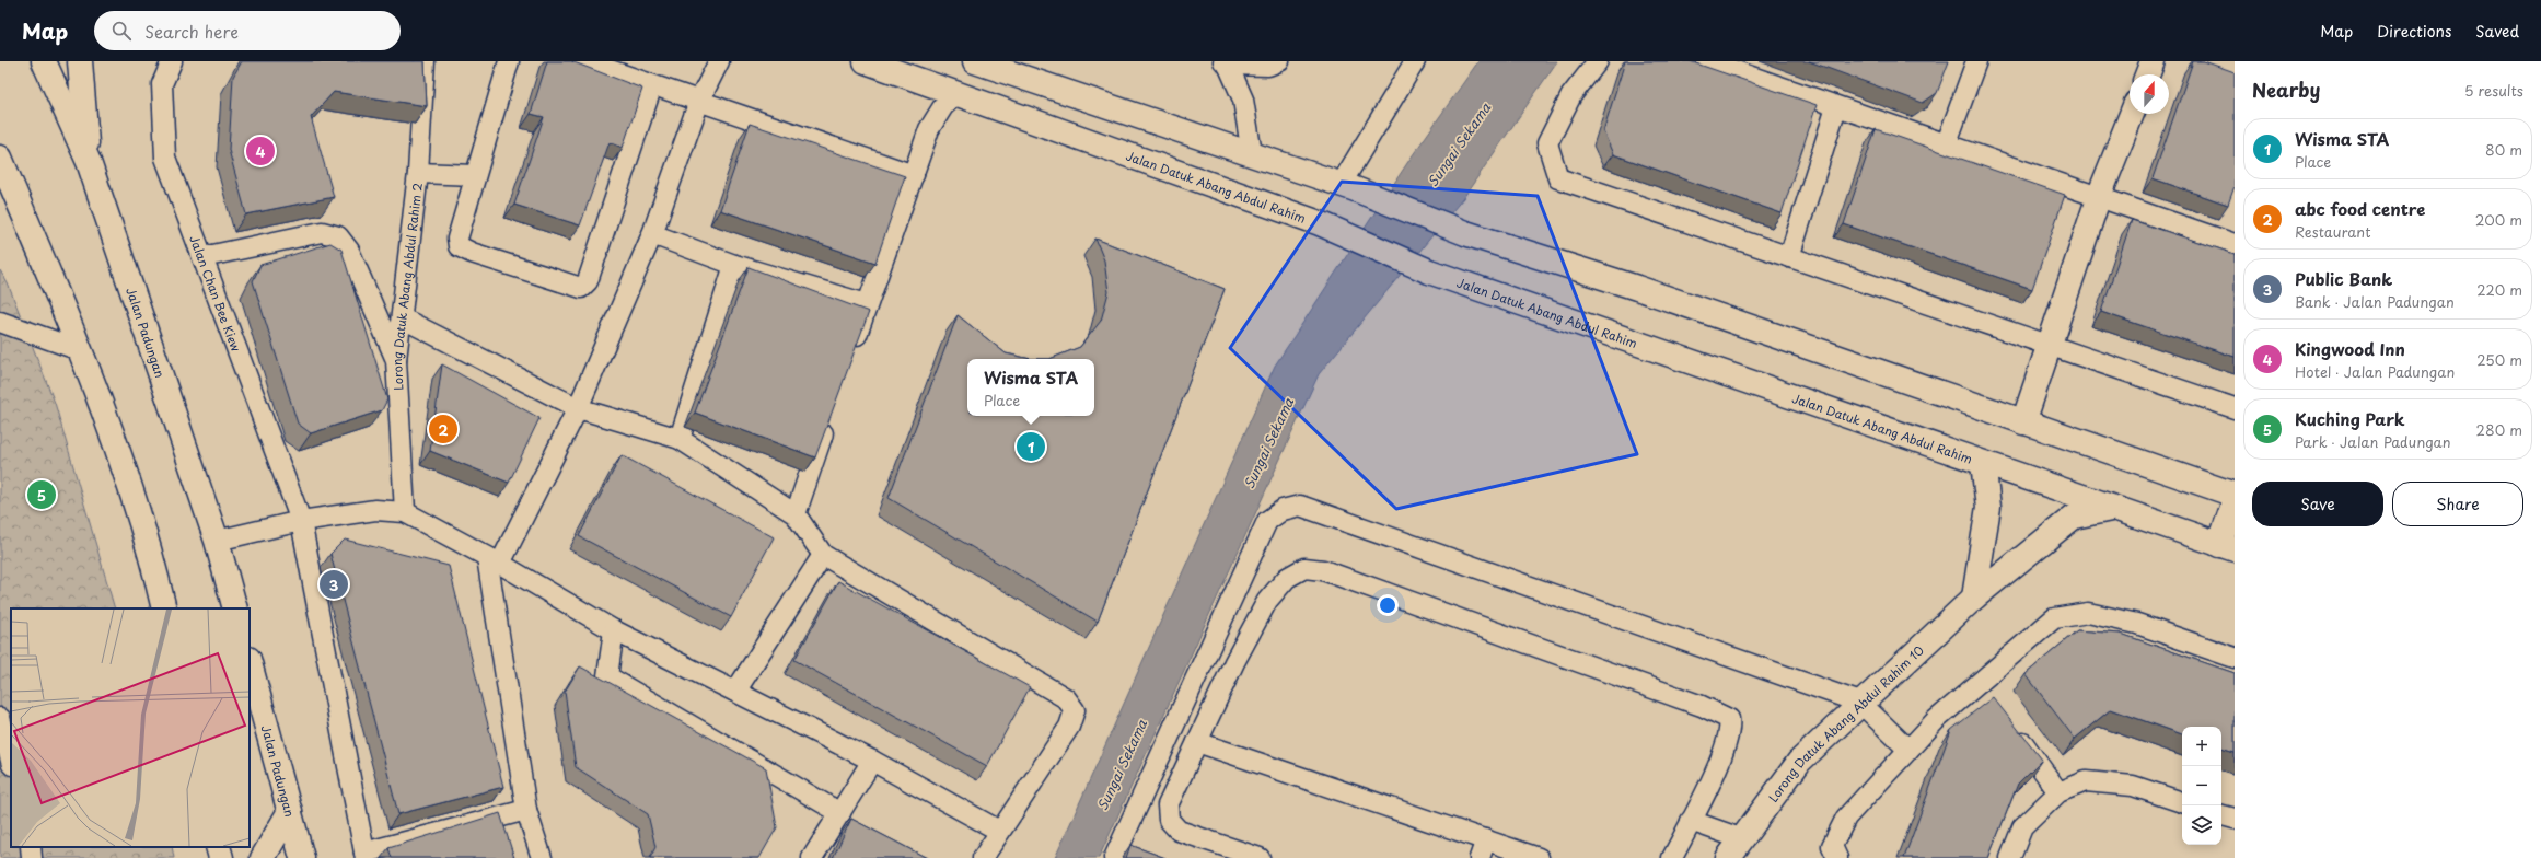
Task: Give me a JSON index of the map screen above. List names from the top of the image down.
{
  "streets": {
    "street": ["Jalan Datuk Abang Abdul Rahim", "Jalan Padungan", "Lorong Datuk Abang Abdul Rahim 10"],
    "lane": ["Lorong Datuk Abang Abdul Rahim 2", "Jalan Chan Bee Kiew"]
  },
  "crossings": [
    ["Jalan Datuk Abang Abdul Rahim", "Lorong Datuk Abang Abdul Rahim 10"]
  ],
  "water": ["Sungai Sekama"],
  "north": "top",
  "page": {
    "header": "Map",
    "search": "Search here",
    "nav": ["Map", "Directions", "Saved"],
    "heading": ["Nearby", "5 results"],
    "list": [
      {
        "mark": "1",
        "name": "Wisma STA",
        "note": "Place",
        "value": "80 m"
      },
      {
        "mark": "2",
        "name": "abc food centre",
        "note": "Restaurant",
        "value": "200 m"
      },
      {
        "mark": "3",
        "name": "Public Bank",
        "note": "Bank · Jalan Padungan",
        "value": "220 m"
      },
      {
        "mark": "4",
        "name": "Kingwood Inn",
        "note": "Hotel · Jalan Padungan",
        "value": "250 m"
      },
      {
        "mark": "5",
        "name": "Kuching Park",
        "note": "Park · Jalan Padungan",
        "value": "280 m"
      }
    ],
    "pins": [
      "4",
      "2",
      "1",
      "5",
      "3"
    ],
    "popup": ["Wisma STA", "Place"],
    "buttons": ["Save", "Share"],
    "map_buttons": ["+", "−"]
  }
}
